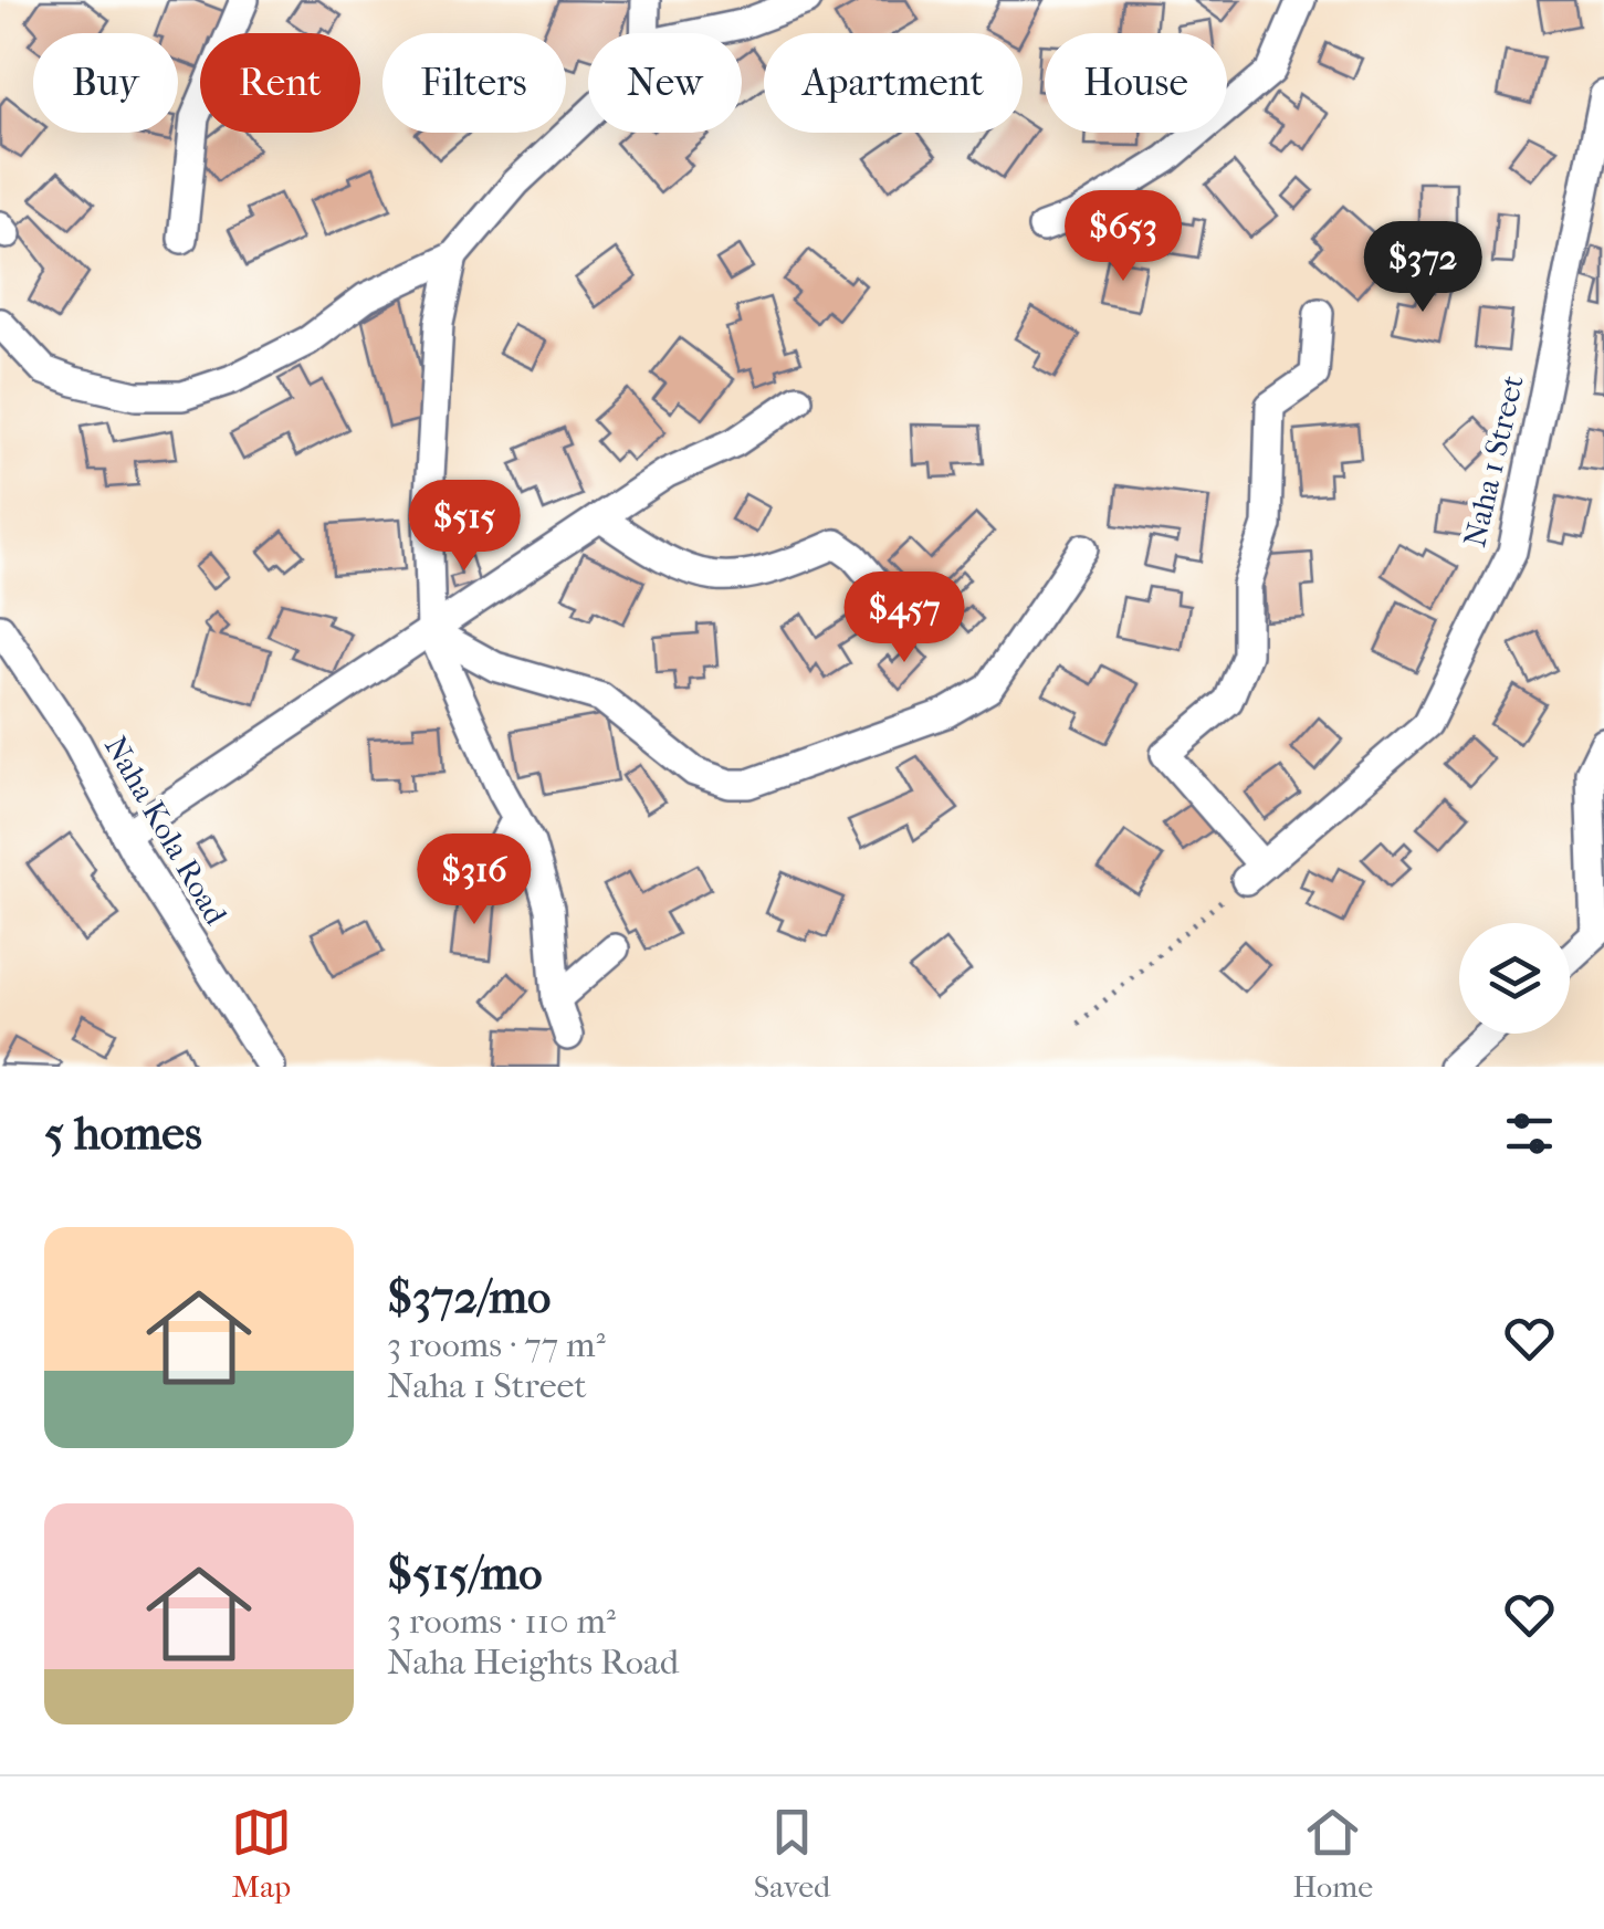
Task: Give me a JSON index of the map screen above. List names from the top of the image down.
{
  "streets": {
    "street": ["Naha 1 Street", "Naha Kola Road"]
  },
  "page": {
    "chip": [
      "Buy",
      "Rent",
      "Filters",
      "New",
      "Apartment",
      "House"
    ],
    "price": [
      "$653",
      "$372",
      "$515",
      "$457",
      "$316"
    ],
    "heading": "5 homes",
    "list": [
      {
        "name": "$372/mo",
        "note": "3 rooms · 77 m² · Naha 1 Street"
      },
      {
        "name": "$515/mo",
        "note": "3 rooms · 110 m² · Naha Heights Road"
      }
    ],
    "tabs": ["Map", "Saved", "Home"]
  }
}
